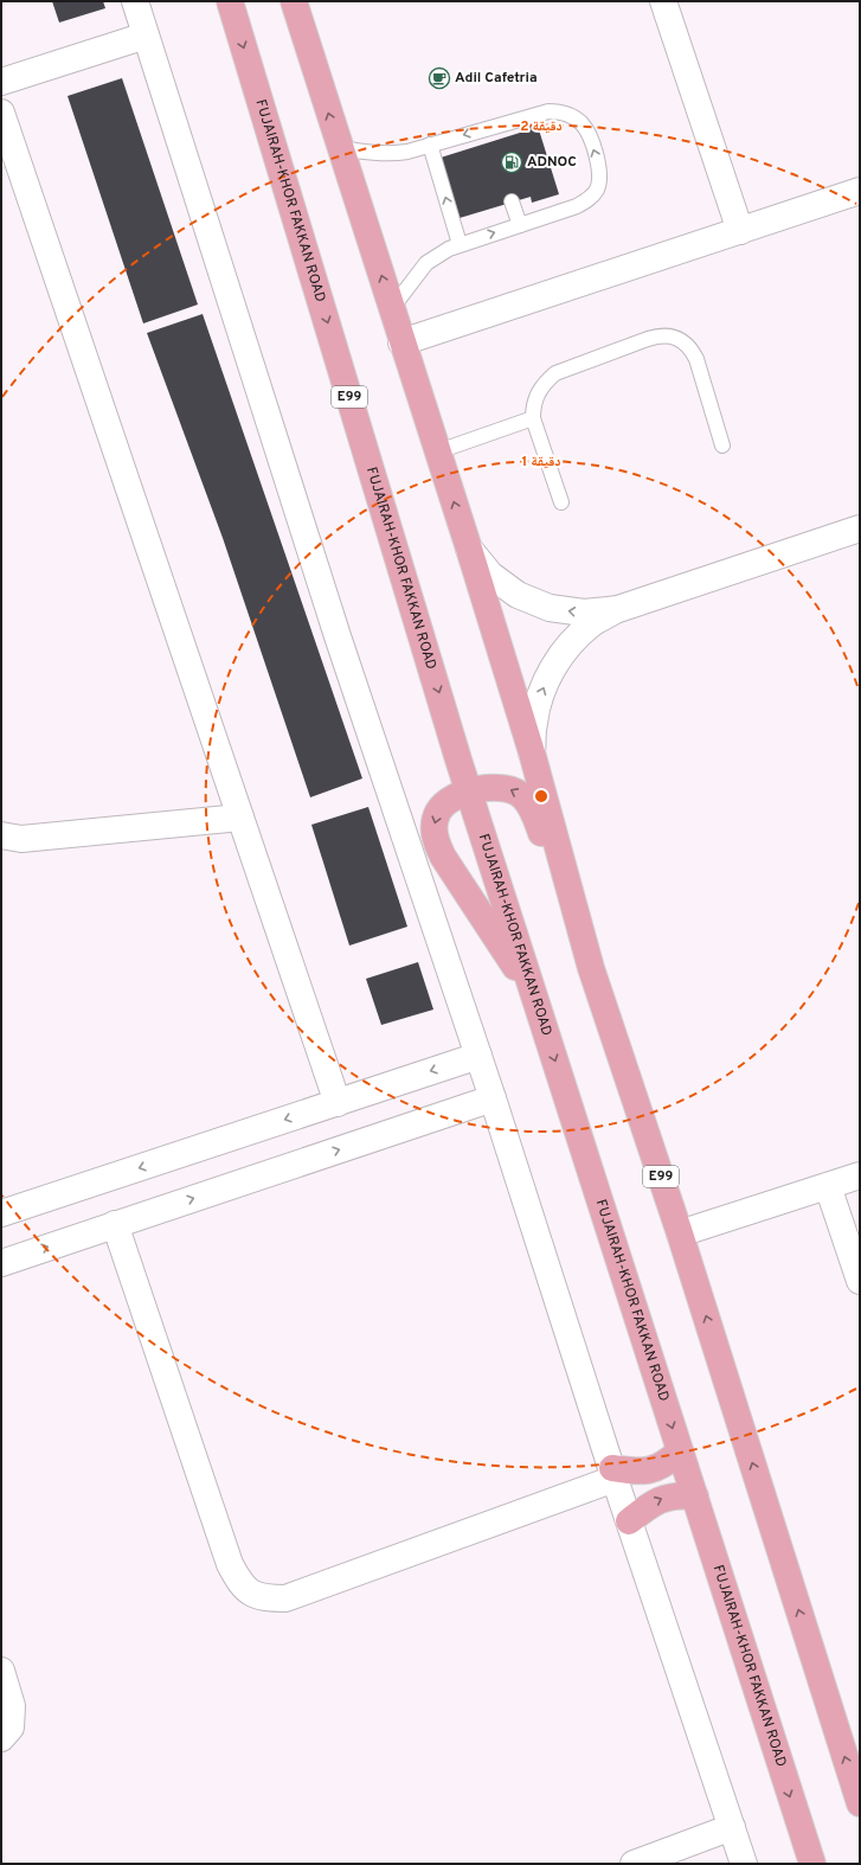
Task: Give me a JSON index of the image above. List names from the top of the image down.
{
  "streets": {
    "highway": ["FUJAIRAH-KHOR FAKKAN ROAD", "E99"]
  },
  "places": {
    "cafe": ["Adil Cafetria"],
    "fuel station": ["ADNOC"]
  },
  "rings": ["2 دقيقة", "1 دقيقة"]
}
